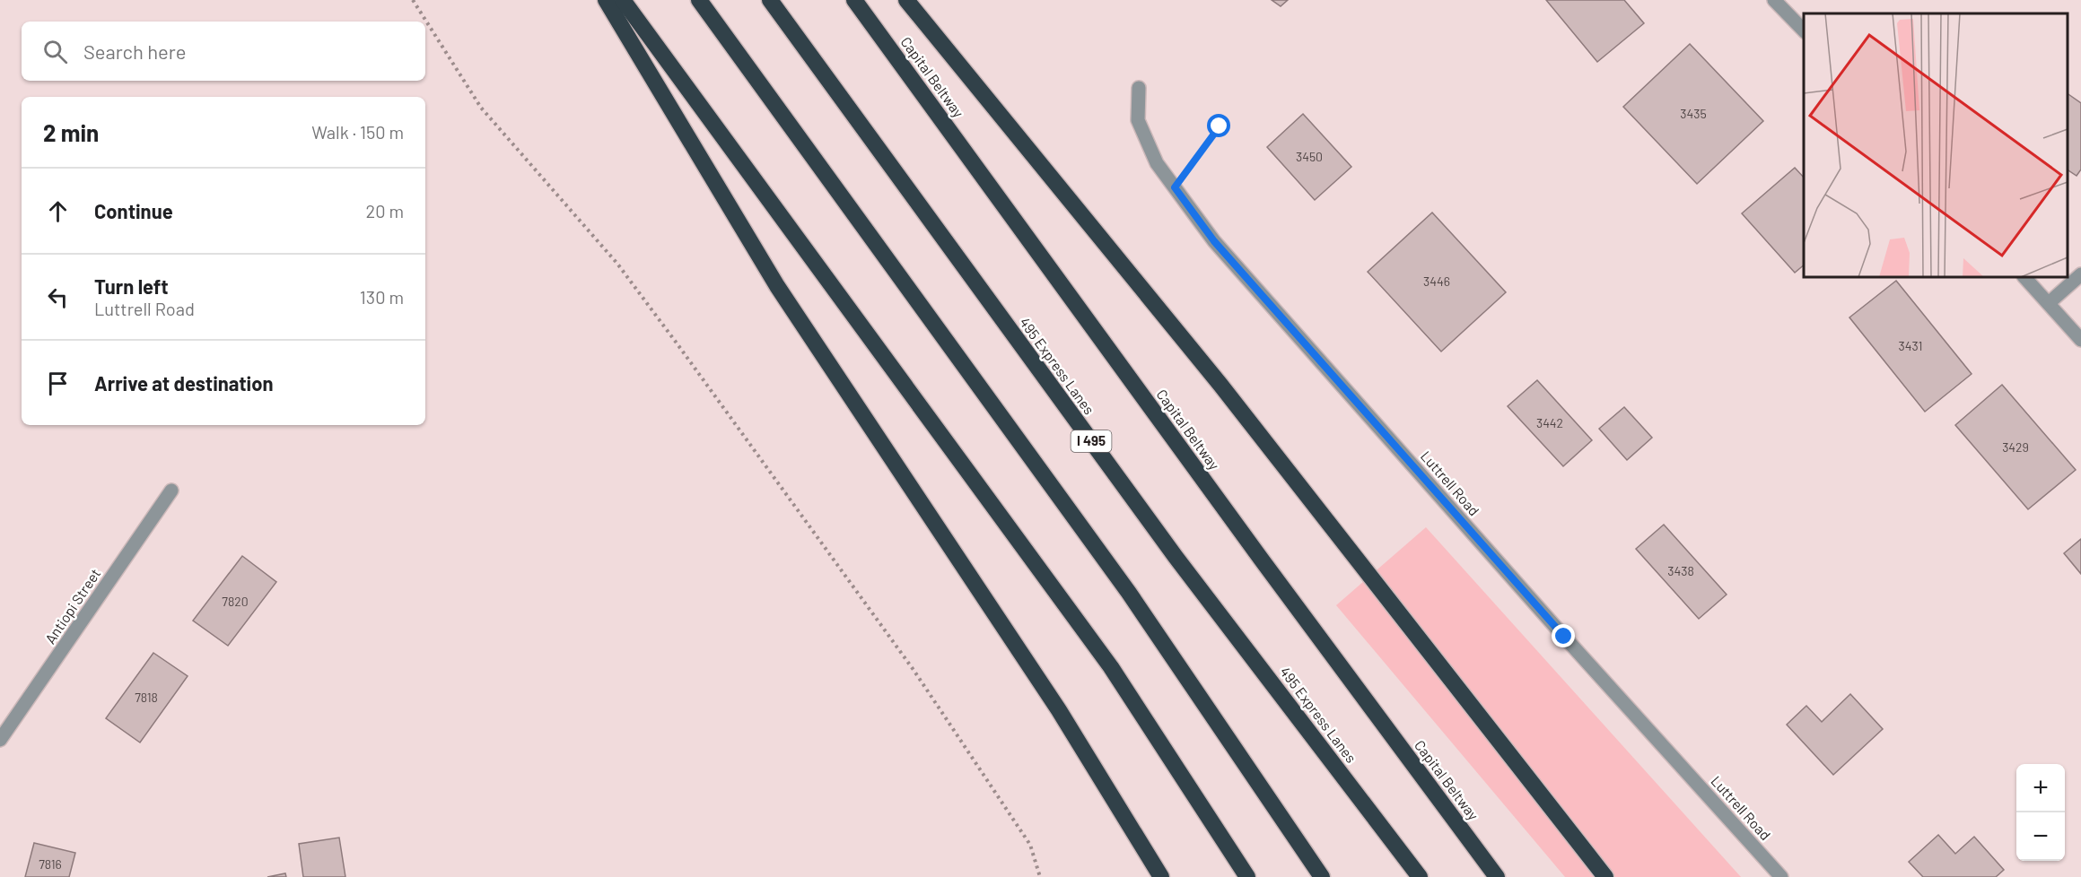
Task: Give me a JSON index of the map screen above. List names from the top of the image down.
{
  "streets": {
    "highway": ["Capital Beltway", "495 Express Lanes", "I 495"],
    "street": ["Luttrell Road", "Antiopi Street"]
  },
  "house_numbers": [
    "3435",
    "3450",
    "3446",
    "3431",
    "3442",
    "3429",
    "3438",
    "7820",
    "7818",
    "7816"
  ],
  "page": {
    "search": "Search here",
    "heading": ["2 min", "Walk · 150 m"],
    "list": [
      ["Continue", "20 m"],
      ["Turn left", "Luttrell Road", "130 m"],
      "Arrive at destination"
    ],
    "map_buttons": ["+", "−"]
  }
}
